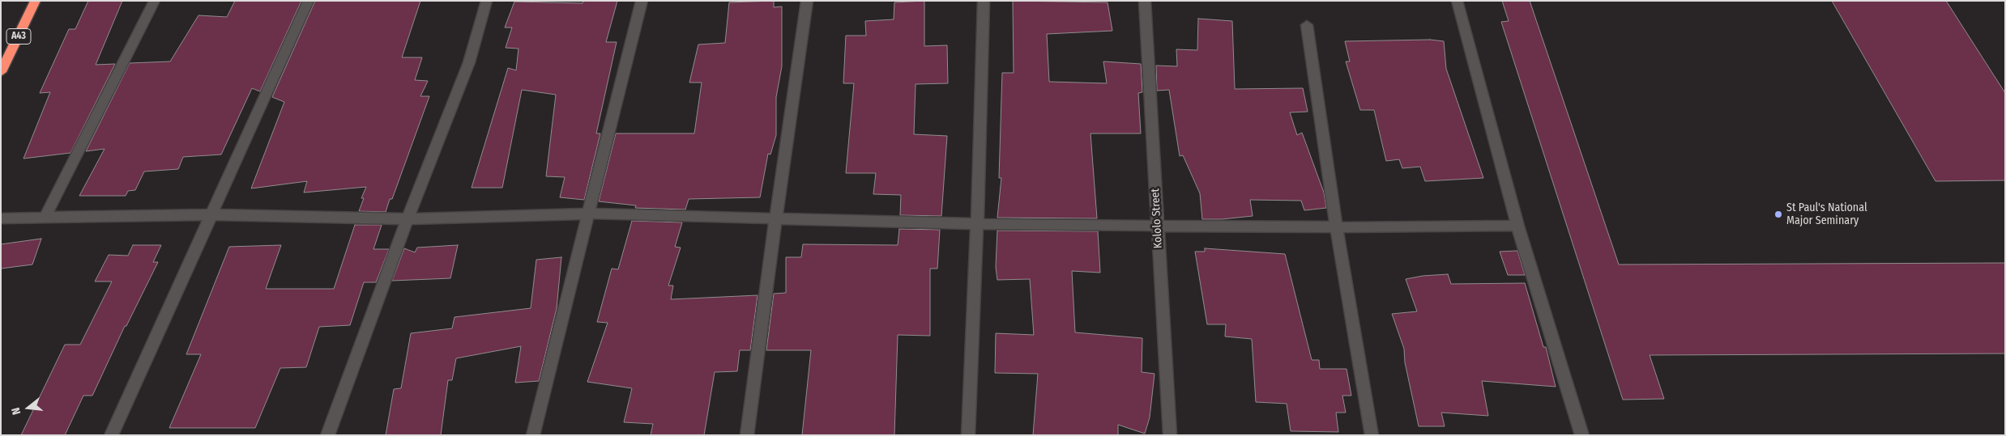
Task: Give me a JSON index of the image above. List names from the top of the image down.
{
  "streets": {
    "highway": ["A43"],
    "street": ["Kololo Street"]
  },
  "places": ["St Paul's National Major Seminary"],
  "north": "left"
}
